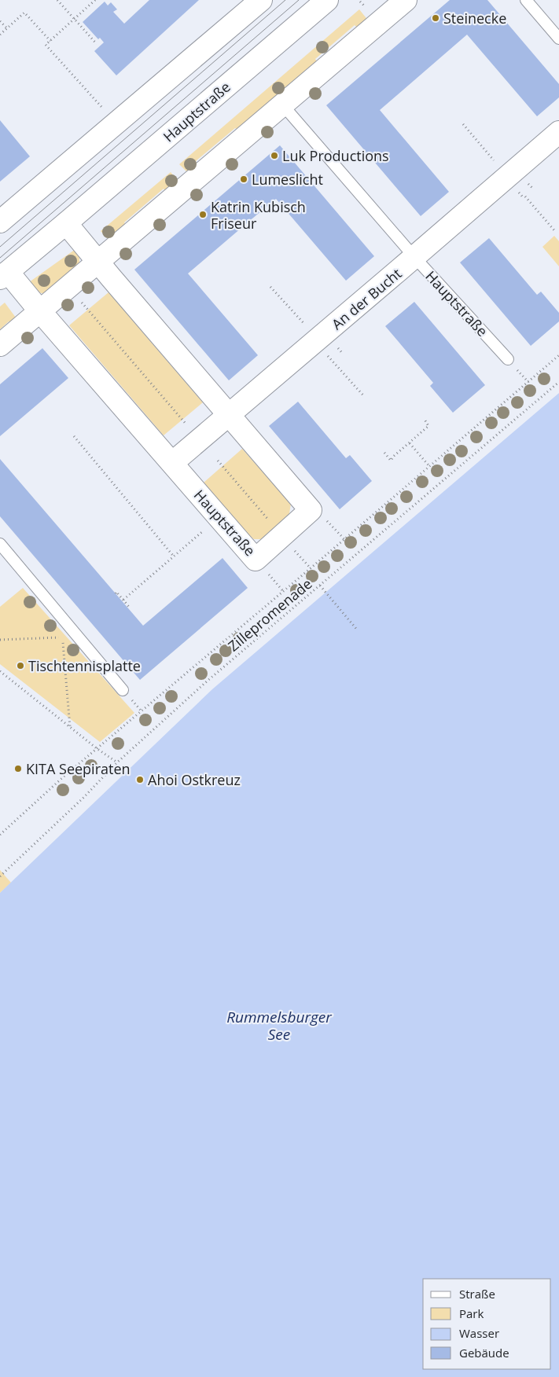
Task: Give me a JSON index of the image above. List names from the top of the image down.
{
  "streets": {
    "street": ["Hauptstraße", "An der Bucht"],
    "path": ["Zillepromenade"]
  },
  "crossings": [
    ["Hauptstraße", "An der Bucht"]
  ],
  "water": ["Rummelsburger See"],
  "places": [
    "Steinecke",
    "Luk Productions",
    "Lumeslicht",
    "Katrin Kubisch Friseur",
    "Tischtennisplatte",
    "KITA Seepiraten",
    "Ahoi Ostkreuz"
  ],
  "legend": [
    "Straße",
    "Park",
    "Wasser",
    "Gebäude"
  ]
}
